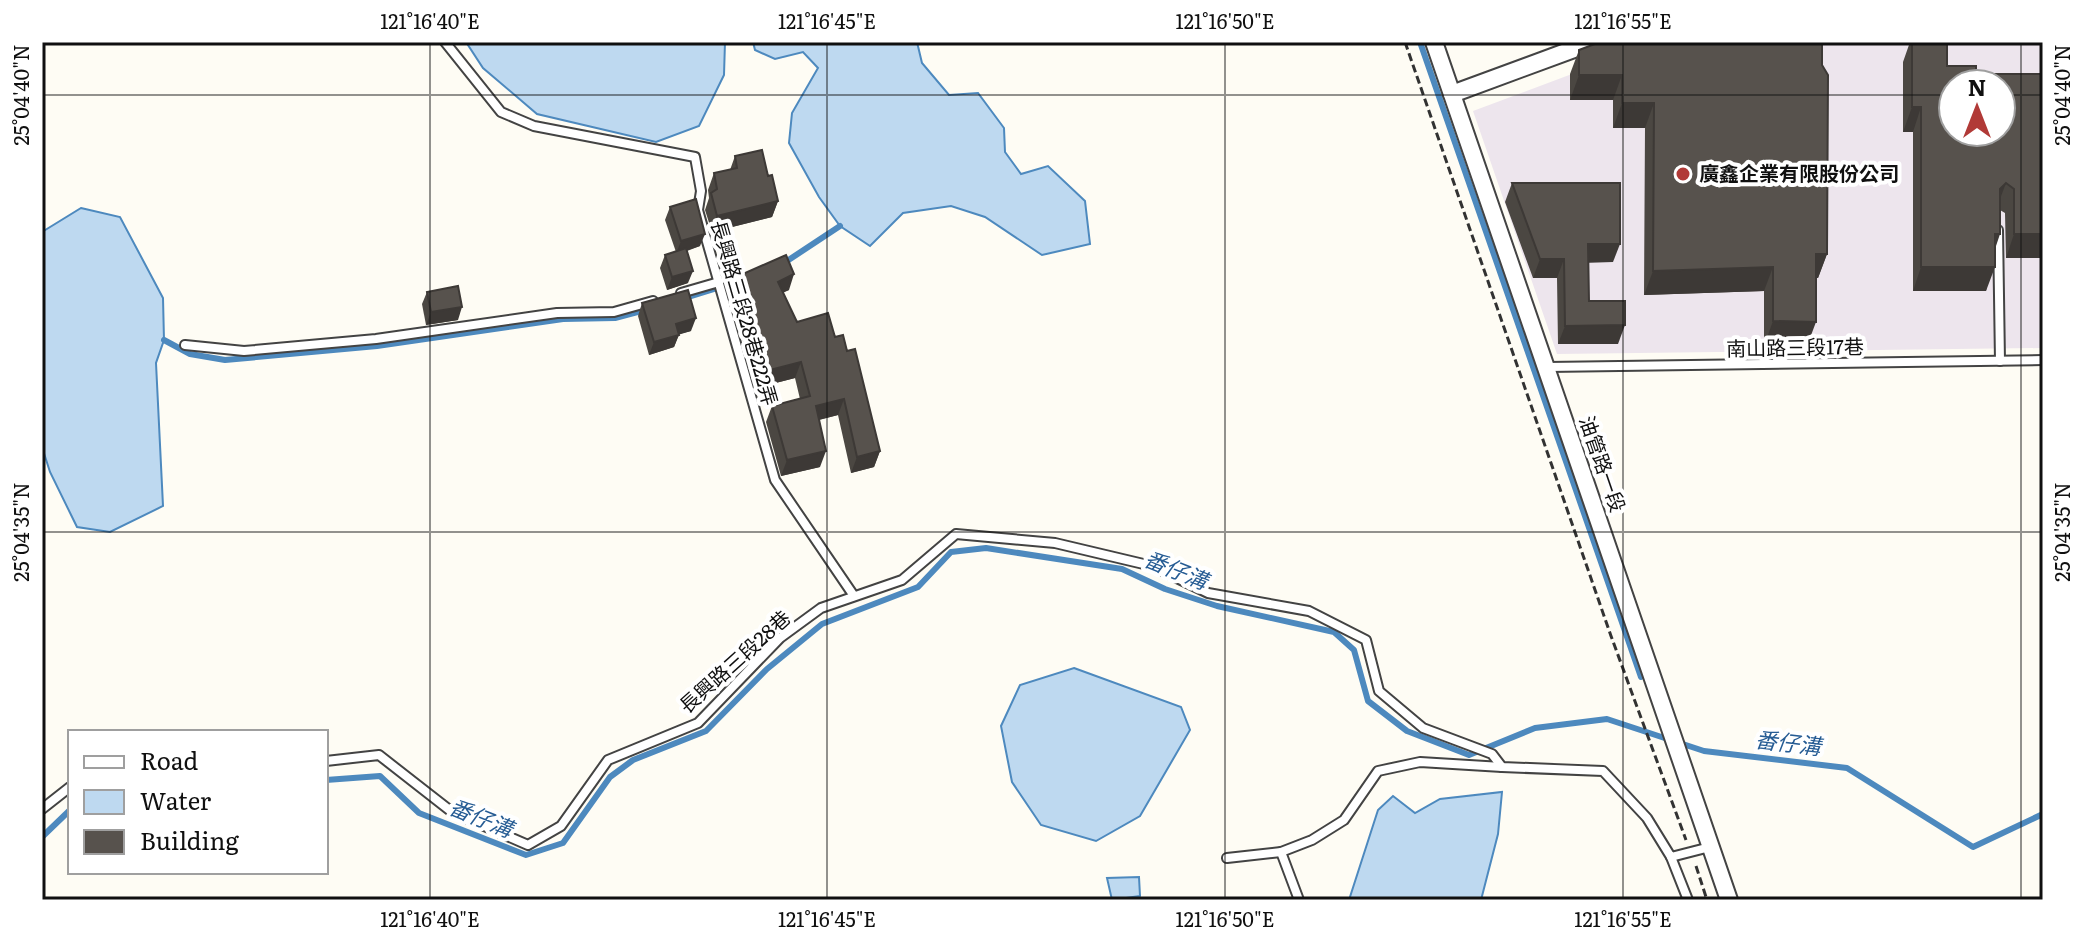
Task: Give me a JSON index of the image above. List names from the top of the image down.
{
  "streets": {
    "street": ["油管路一段"],
    "lane": ["長興路三段28巷222弄", "南山路三段17巷", "長興路三段28巷"]
  },
  "crossings": [
    ["長興路三段28巷222弄", "長興路三段28巷"],
    ["南山路三段17巷", "油管路一段"]
  ],
  "water": ["番仔溝"],
  "places": ["廣鑫企業有限股份公司"],
  "legend": ["Road", "Water", "Building"],
  "north": "top",
  "coordinates": [
    "121°16'40\"E",
    "121°16'45\"E",
    "121°16'50\"E",
    "121°16'55\"E",
    "25°04'40\"N",
    "25°04'35\"N"
  ]
}
